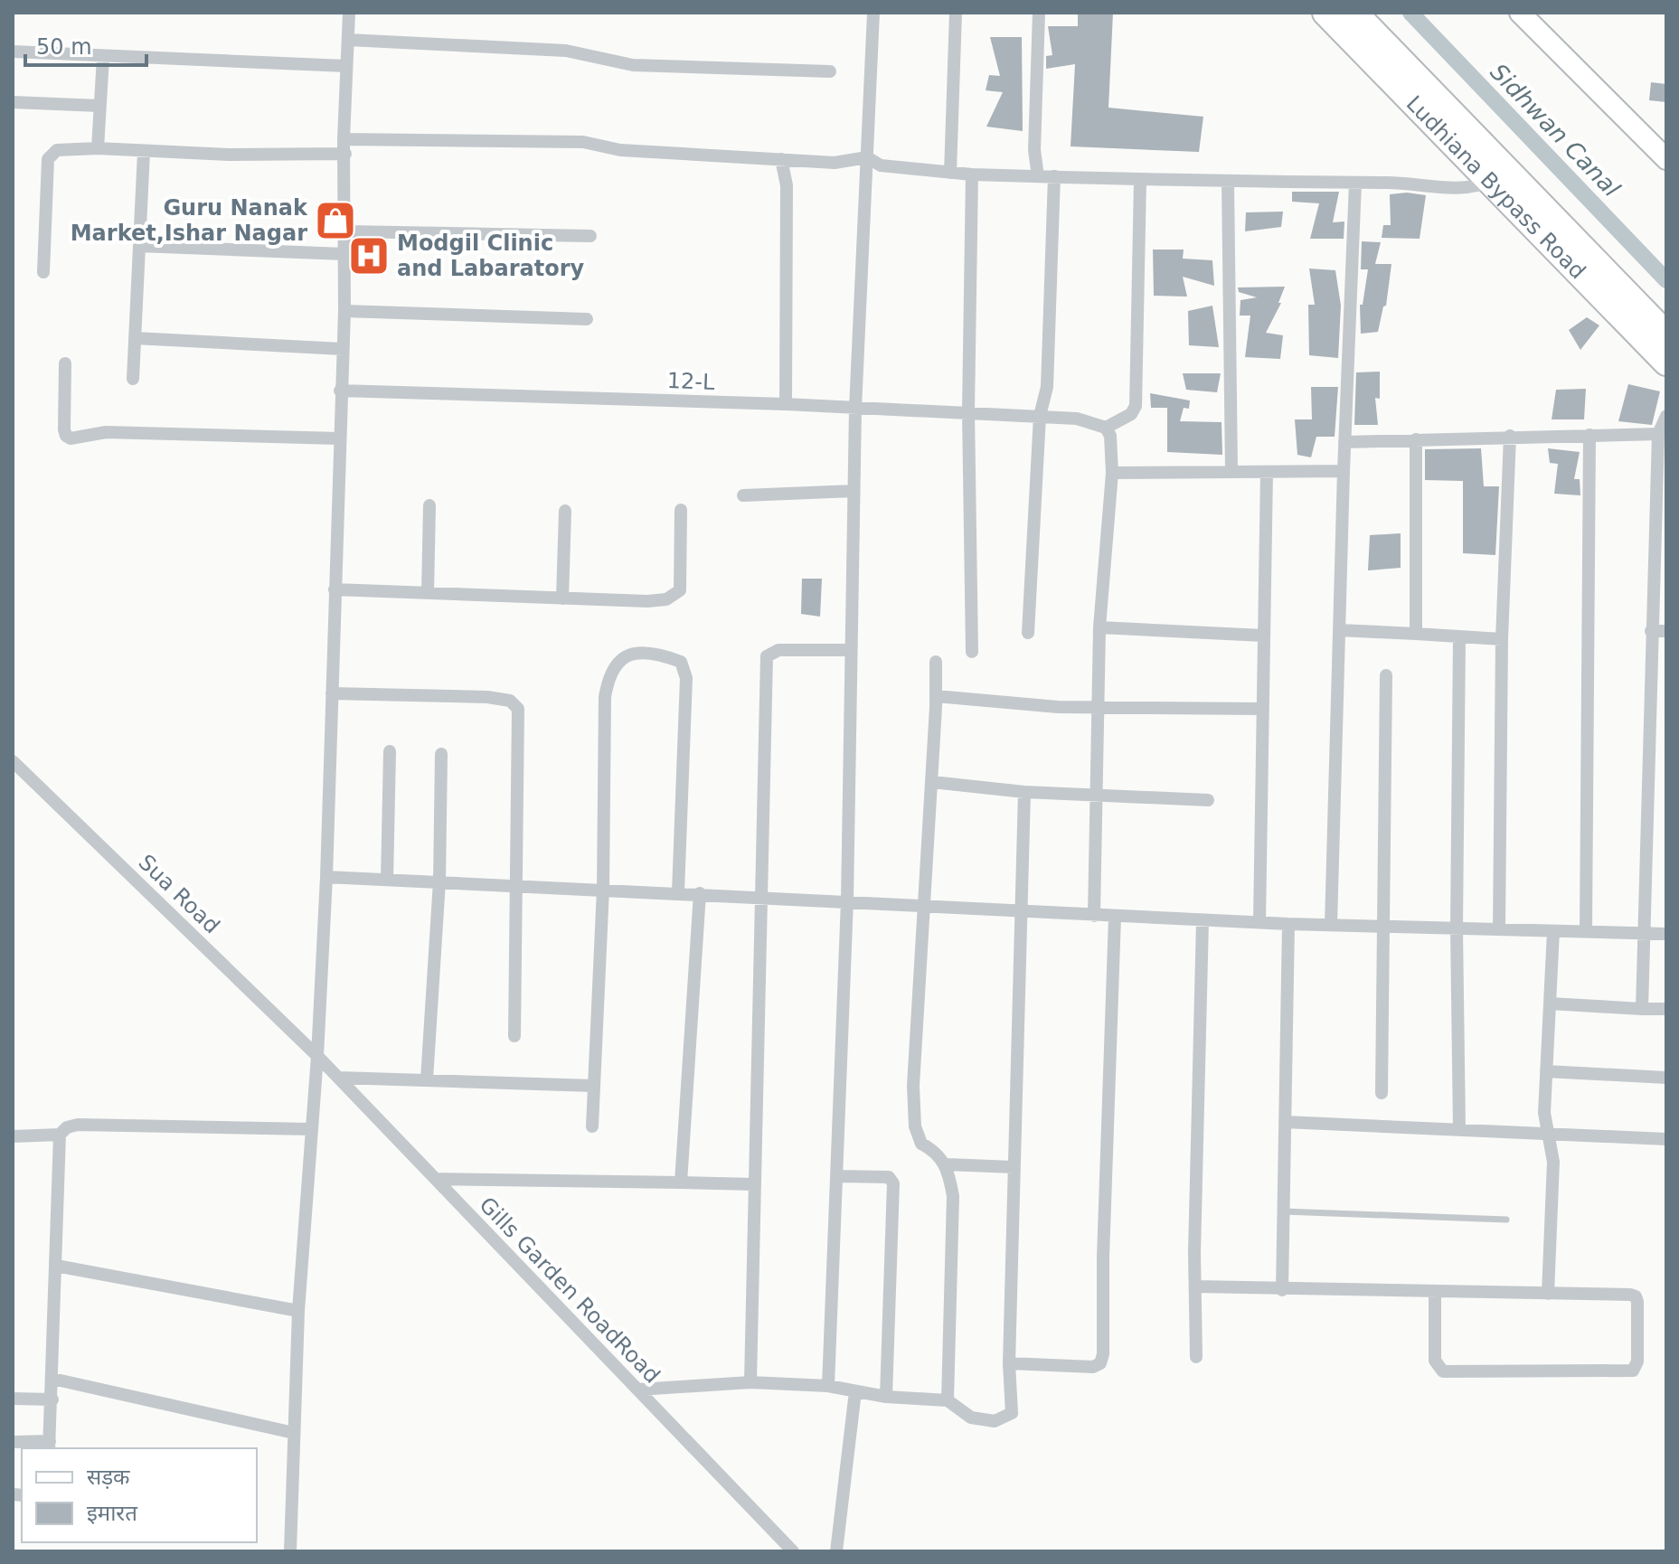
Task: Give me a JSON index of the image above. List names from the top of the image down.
{
  "streets": {
    "highway": ["Ludhiana Bypass Road"],
    "street": ["12-L", "Sua Road", "Gills Garden RoadRoad"]
  },
  "crossings": [
    ["Sua Road", "Gills Garden RoadRoad"]
  ],
  "water": ["Sidhwan Canal"],
  "places": {
    "shop": ["Guru Nanak Market,Ishar Nagar"],
    "hospital": ["Modgil Clinic and Labaratory"]
  },
  "legend": ["सड़क", "इमारत"],
  "scale_bar": "50 m"
}
